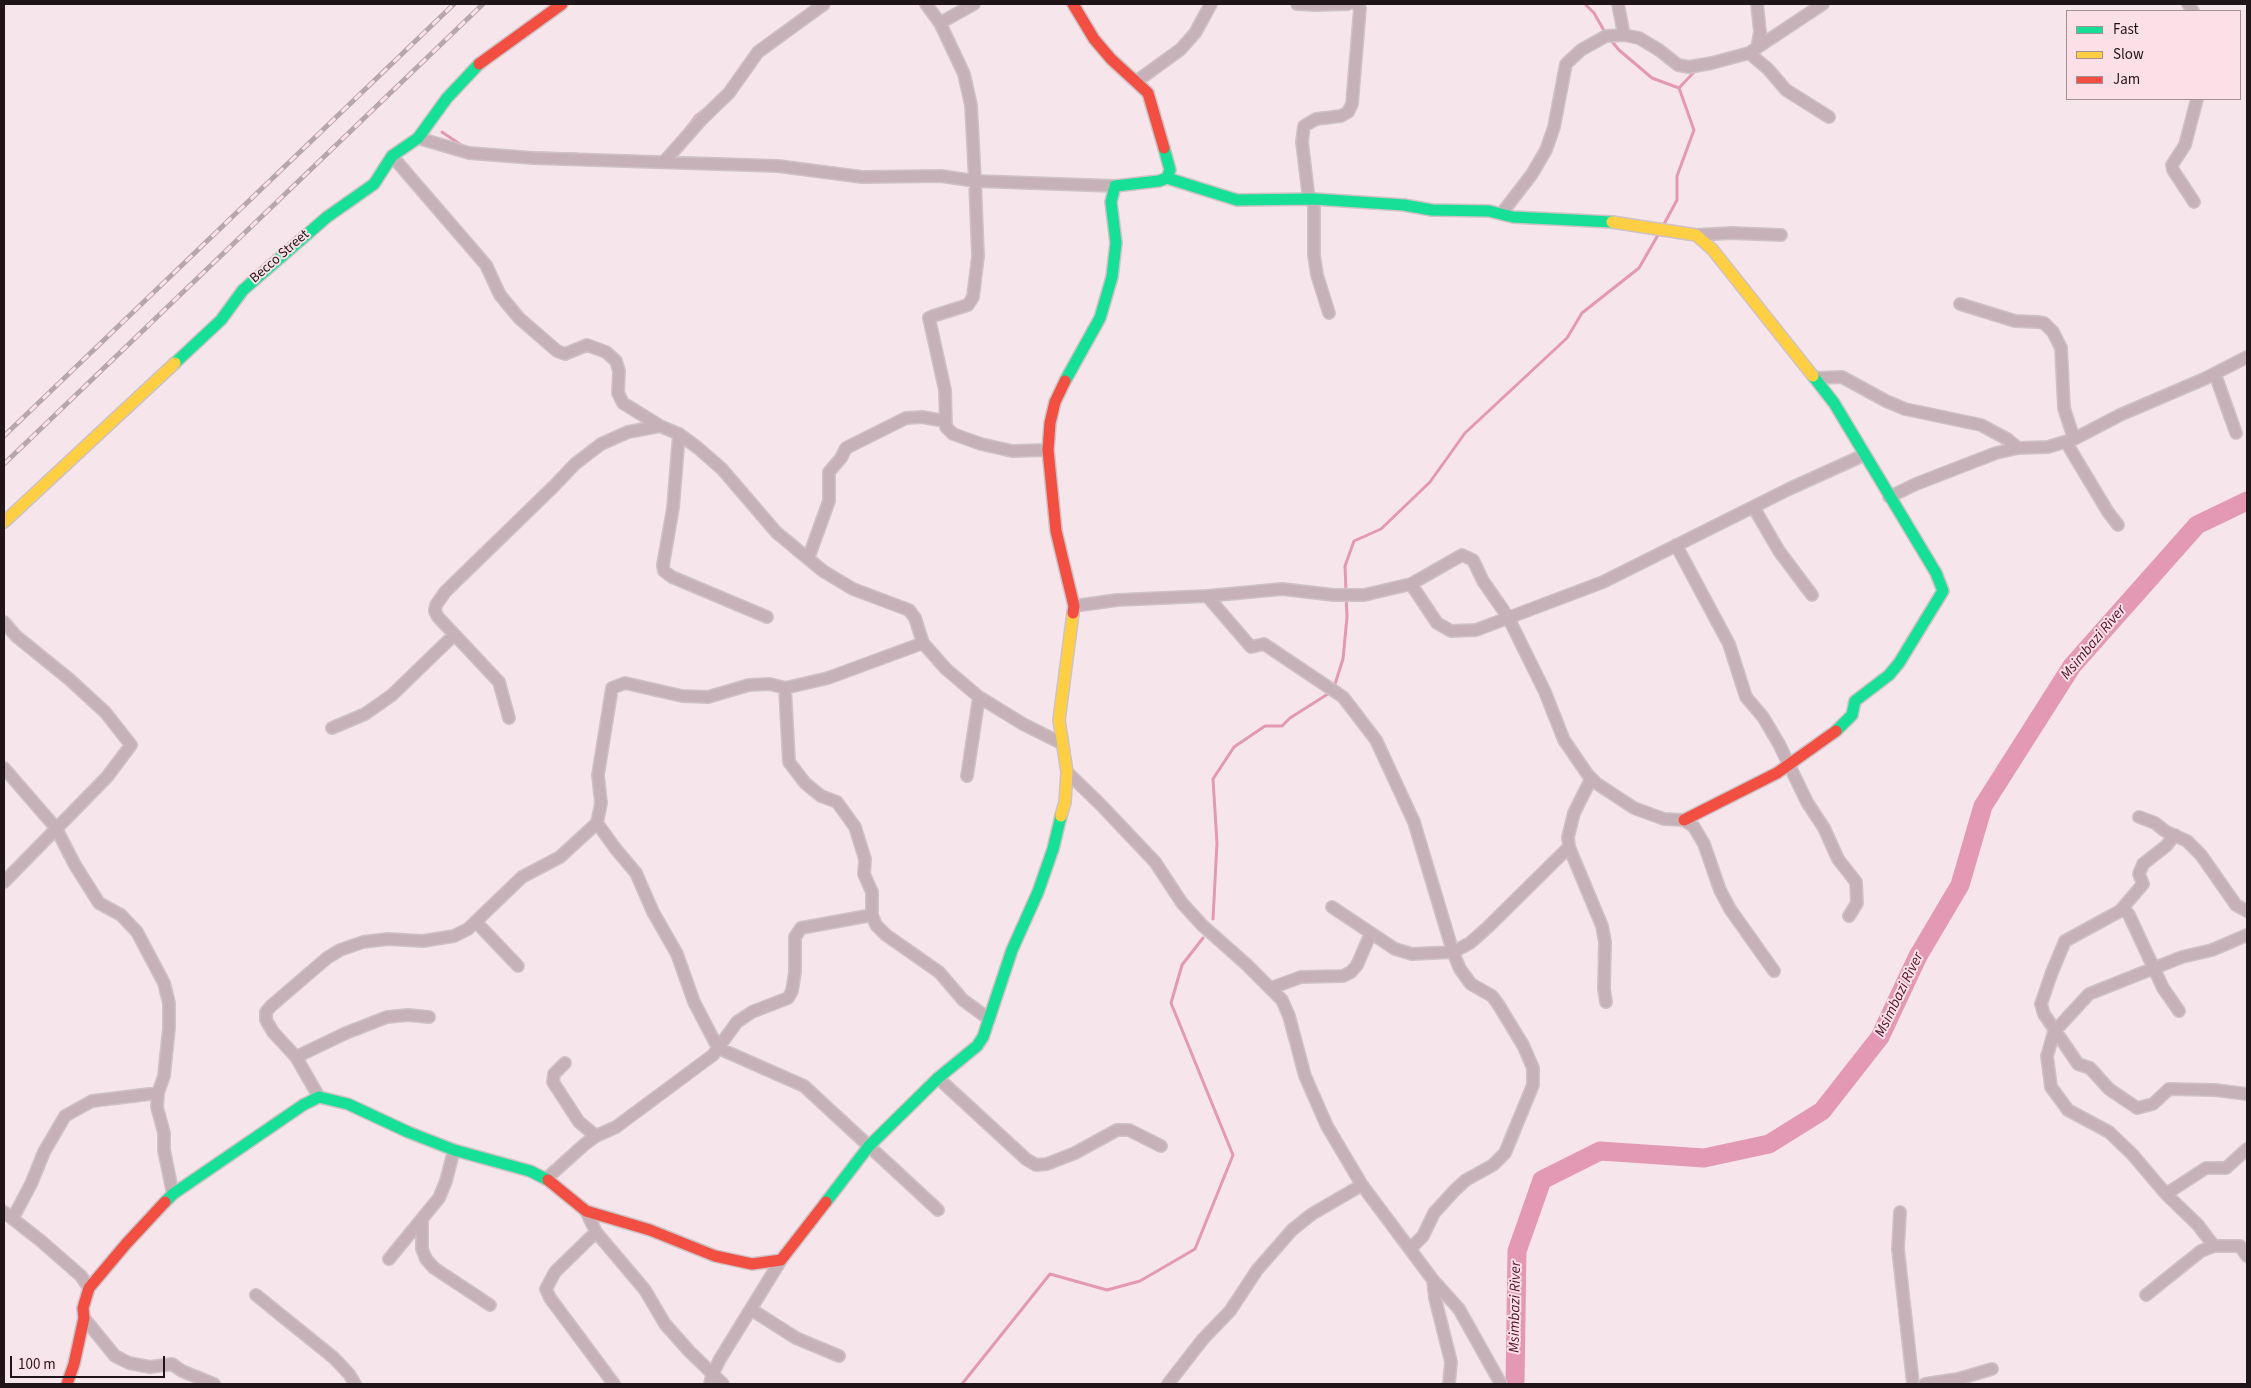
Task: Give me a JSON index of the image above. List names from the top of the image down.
{
  "streets": {
    "street": ["Becco Street"]
  },
  "water": ["Msimbazi River"],
  "legend": ["Fast", "Slow", "Jam"],
  "scale_bar": "100 m"
}
